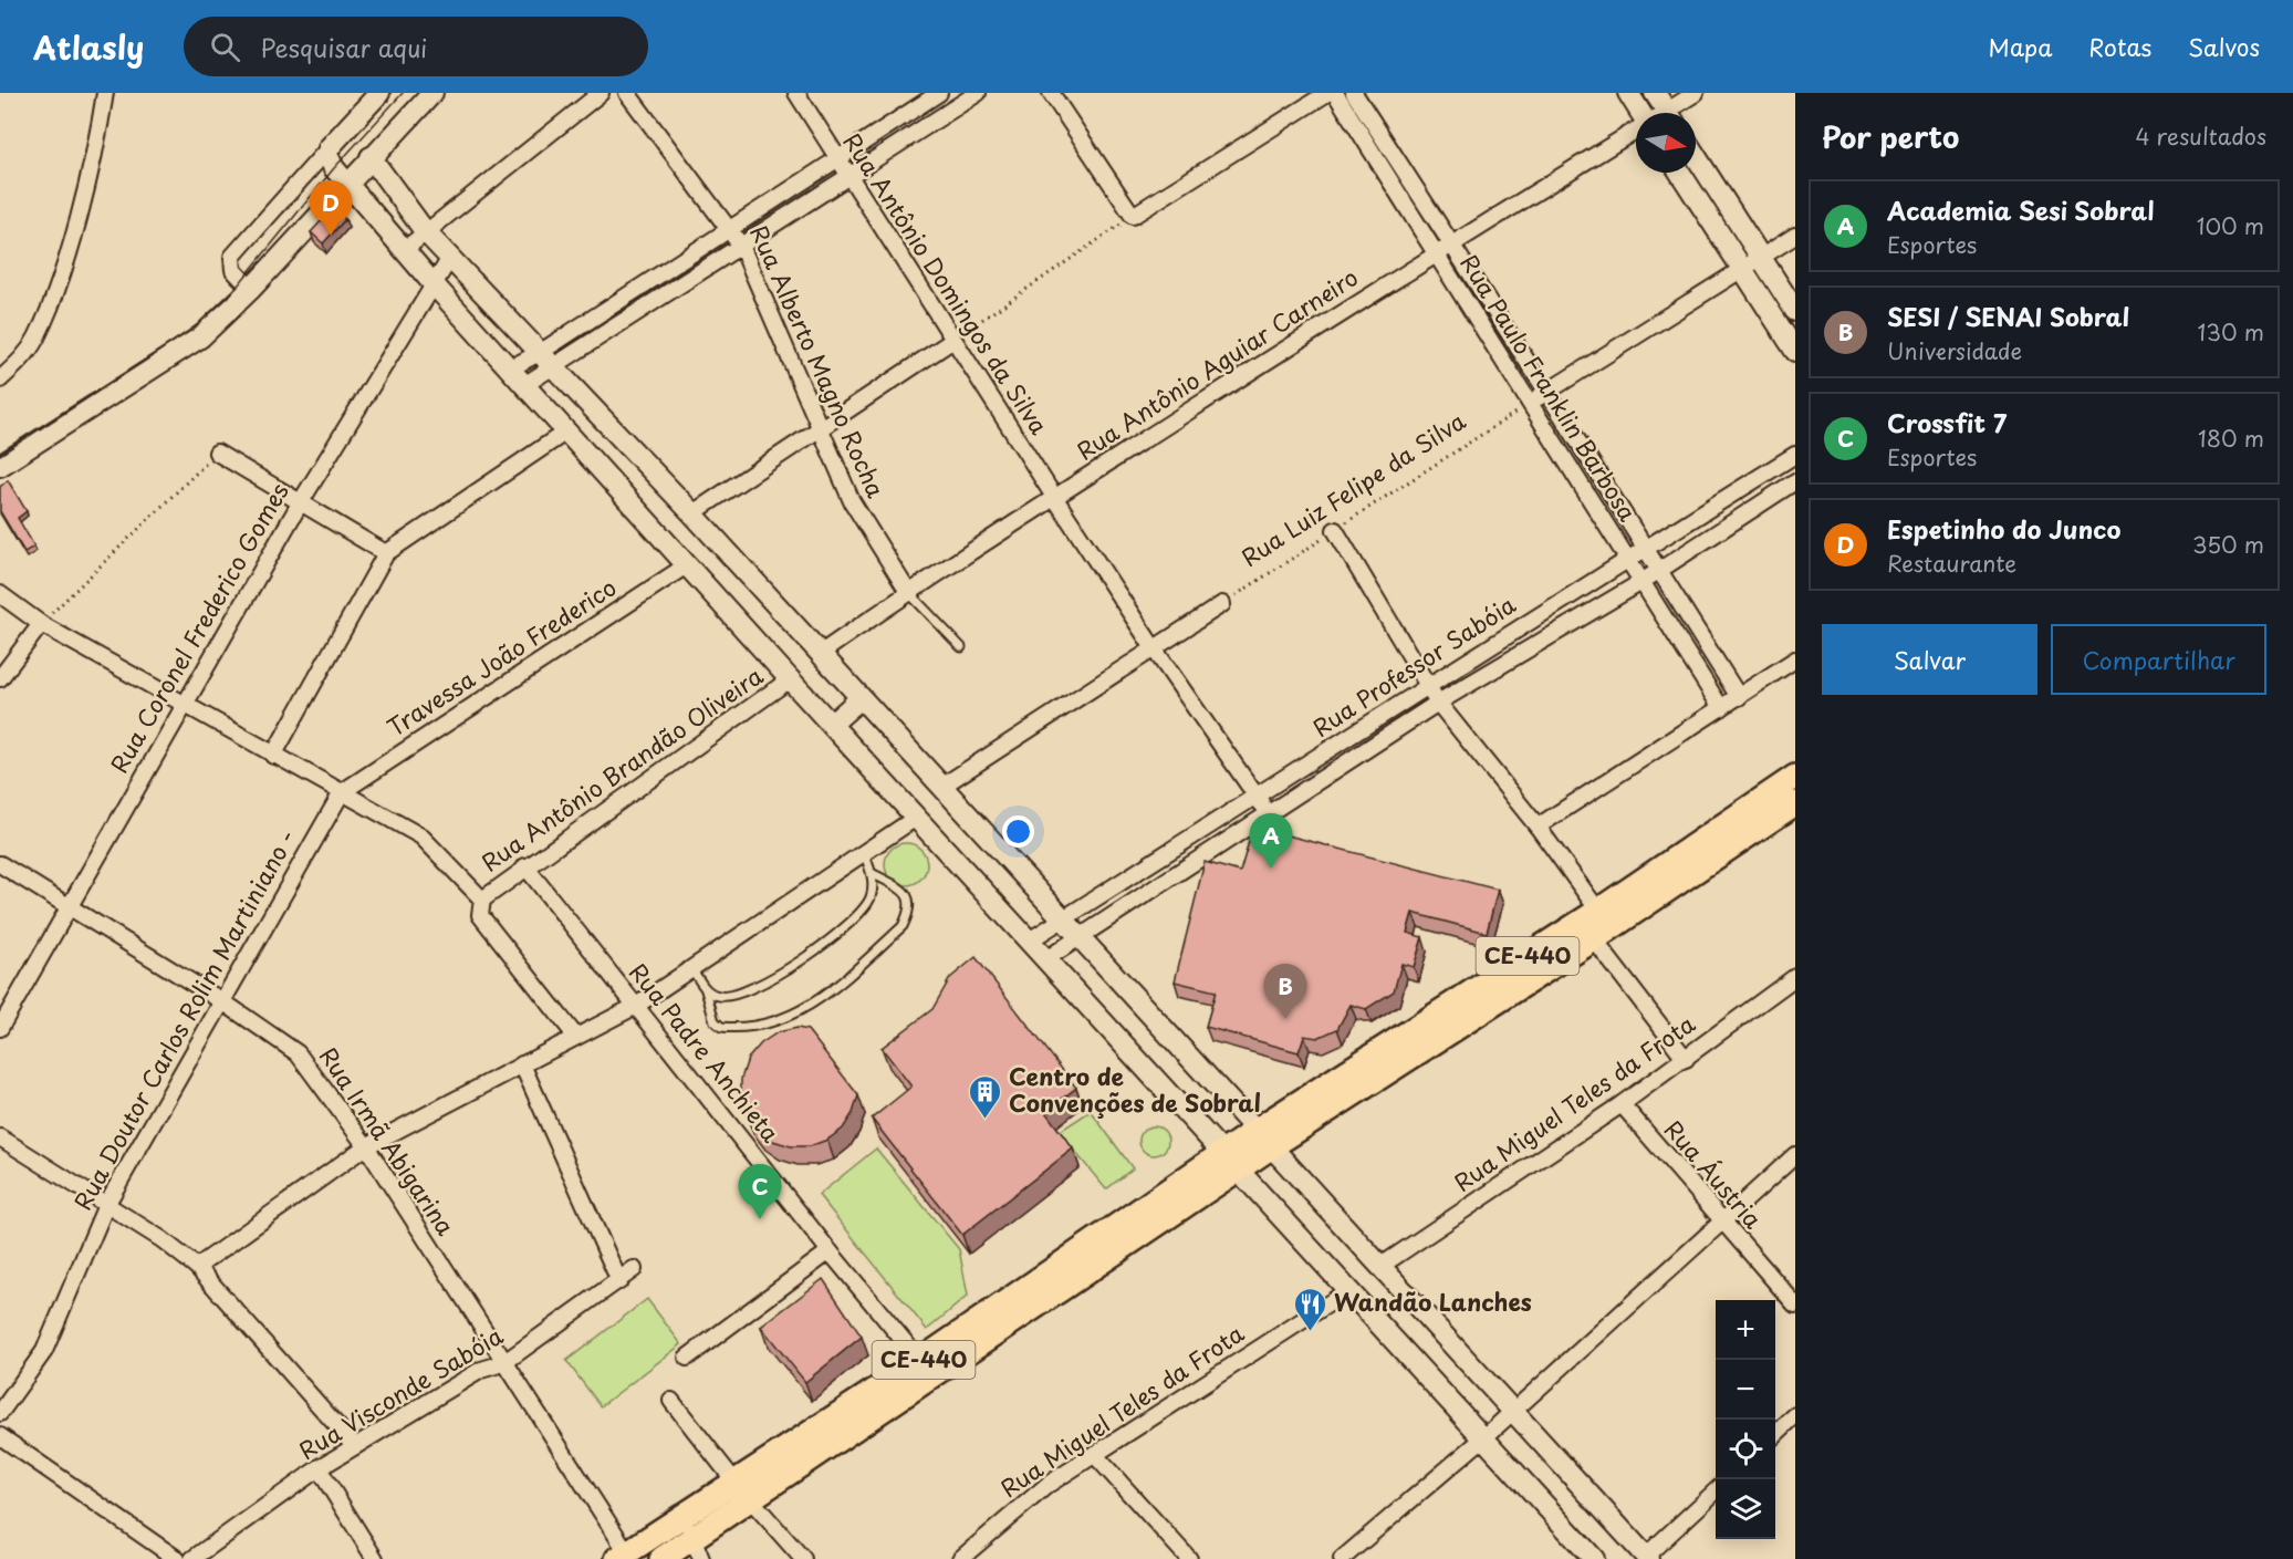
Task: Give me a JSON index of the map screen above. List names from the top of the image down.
{
  "streets": {
    "main road": ["CE-440"],
    "street": [
      "Rua Antônio Domingos da Silva",
      "Rua Alberto Magno Rocha",
      "Rua Antônio Aguiar Carneiro",
      "Rua Paulo Franklin Barbosa",
      "Rua Coronel Frederico Gomes",
      "Travessa João Frederico",
      "Rua Professor Sabóia",
      "Rua Antônio Brandão Oliveira",
      "Rua Doutor Carlos Rolim Martiniano -",
      "Rua Padre Anchieta",
      "Rua Miguel Teles da Frota",
      "Rua Irmã Abigarina",
      "Rua Áustria",
      "Rua Visconde Sabóia"
    ],
    "path": ["Rua Luiz Felipe da Silva"]
  },
  "crossings": [
    ["Rua Antônio Domingos da Silva", "Rua Antônio Aguiar Carneiro"],
    ["Rua Antônio Domingos da Silva", "Rua Professor Sabóia"],
    ["Rua Alberto Magno Rocha", "Rua Antônio Aguiar Carneiro"],
    ["Rua Antônio Aguiar Carneiro", "Rua Paulo Franklin Barbosa"],
    ["Rua Paulo Franklin Barbosa", "Rua Luiz Felipe da Silva"],
    ["Rua Paulo Franklin Barbosa", "Rua Professor Sabóia"],
    ["Rua Coronel Frederico Gomes", "Rua Irmã Abigarina"],
    ["Travessa João Frederico", "Rua Doutor Carlos Rolim Martiniano -"],
    ["Rua Antônio Brandão Oliveira", "Rua Padre Anchieta"],
    ["CE-440", "Rua Padre Anchieta"],
    ["CE-440", "Rua Irmã Abigarina"],
    ["Rua Doutor Carlos Rolim Martiniano -", "Rua Irmã Abigarina"],
    ["Rua Miguel Teles da Frota", "Rua Áustria"],
    ["Rua Irmã Abigarina", "Rua Visconde Sabóia"]
  ],
  "places": {
    "building": ["Centro de Convenções de Sobral"],
    "restaurant": ["Wandão Lanches"]
  },
  "north": "right",
  "page": {
    "header": "Atlasly",
    "search": "Pesquisar aqui",
    "nav": ["Mapa", "Rotas", "Salvos"],
    "heading": ["Por perto", "4 resultados"],
    "list": [
      {
        "mark": "A",
        "name": "Academia Sesi Sobral",
        "note": "Esportes",
        "value": "100 m"
      },
      {
        "mark": "B",
        "name": "SESI / SENAI Sobral",
        "note": "Universidade",
        "value": "130 m"
      },
      {
        "mark": "C",
        "name": "Crossfit 7",
        "note": "Esportes",
        "value": "180 m"
      },
      {
        "mark": "D",
        "name": "Espetinho do Junco",
        "note": "Restaurante",
        "value": "350 m"
      }
    ],
    "pins": [
      "D",
      "A",
      "B",
      "C"
    ],
    "buttons": ["Salvar", "Compartilhar"],
    "map_buttons": ["+", "−"]
  }
}
